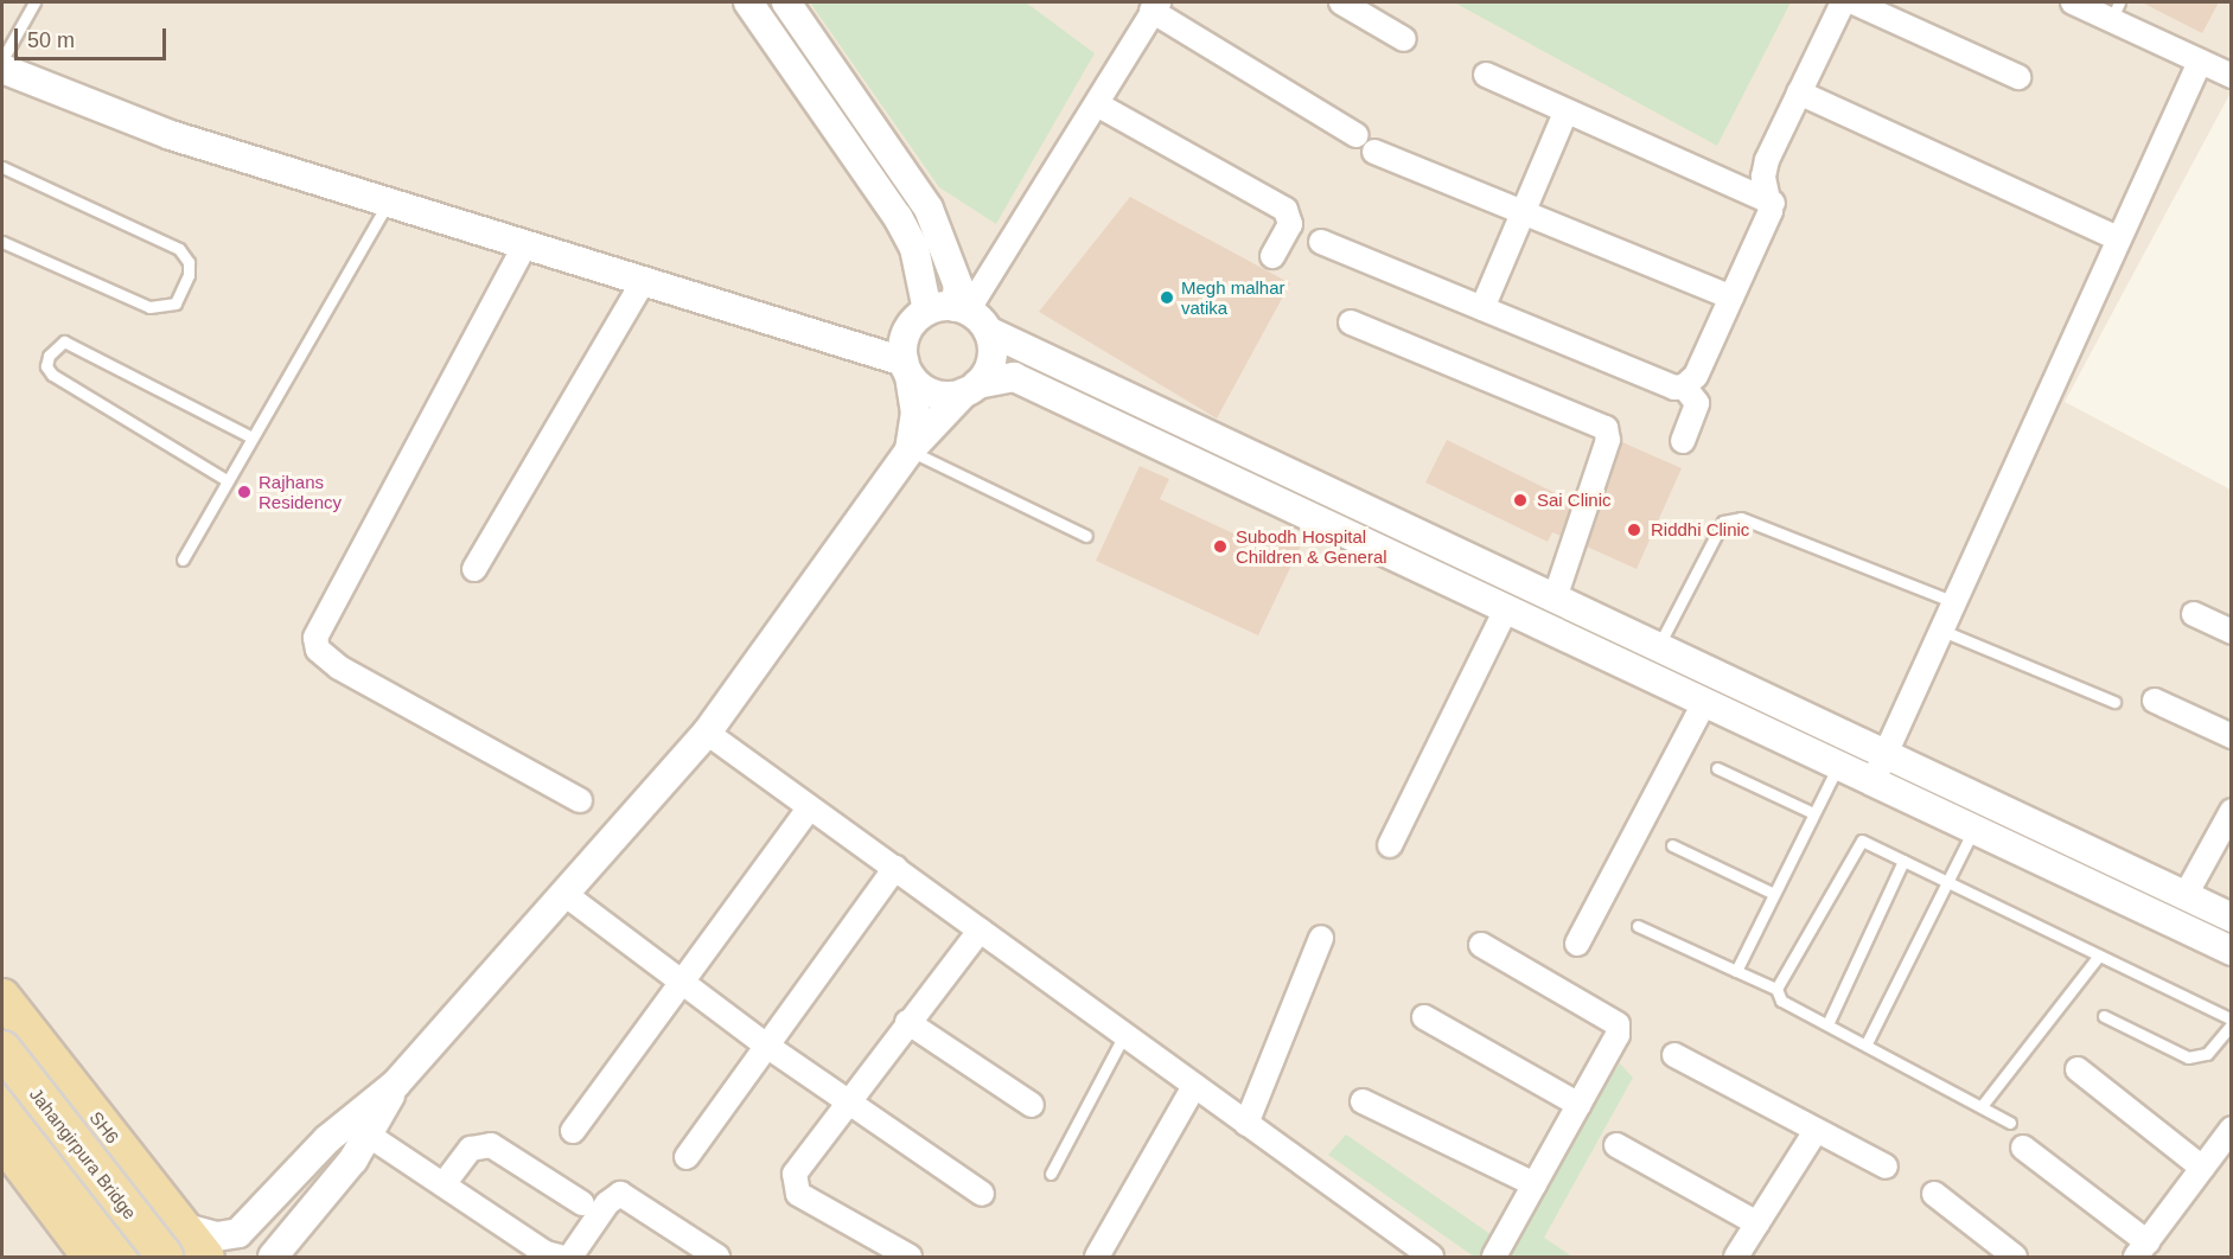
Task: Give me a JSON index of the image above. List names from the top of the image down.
{
  "streets": {
    "main road": ["SH6", "Jahangirpura Bridge"]
  },
  "places": [
    "Megh malhar vatika",
    "Rajhans Residency",
    "Sai Clinic",
    "Riddhi Clinic",
    "Subodh Hospital Children & General"
  ],
  "scale_bar": "50 m"
}
